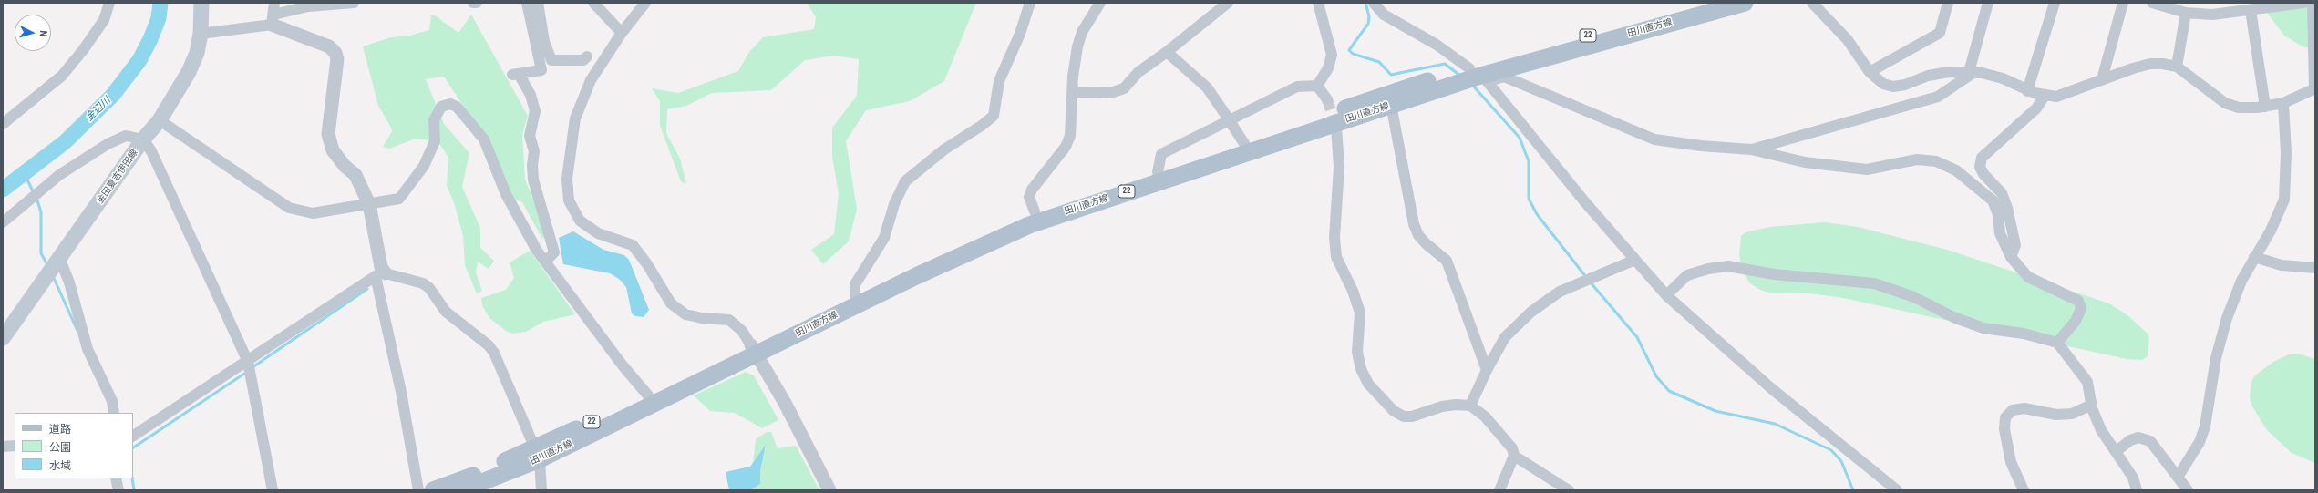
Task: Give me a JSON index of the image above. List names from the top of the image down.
{
  "streets": {
    "main road": ["田川直方線", "22", "金田夏吉伊田線"]
  },
  "water": ["金辺川"],
  "legend": ["道路", "公園", "水域"],
  "north": "right"
}
